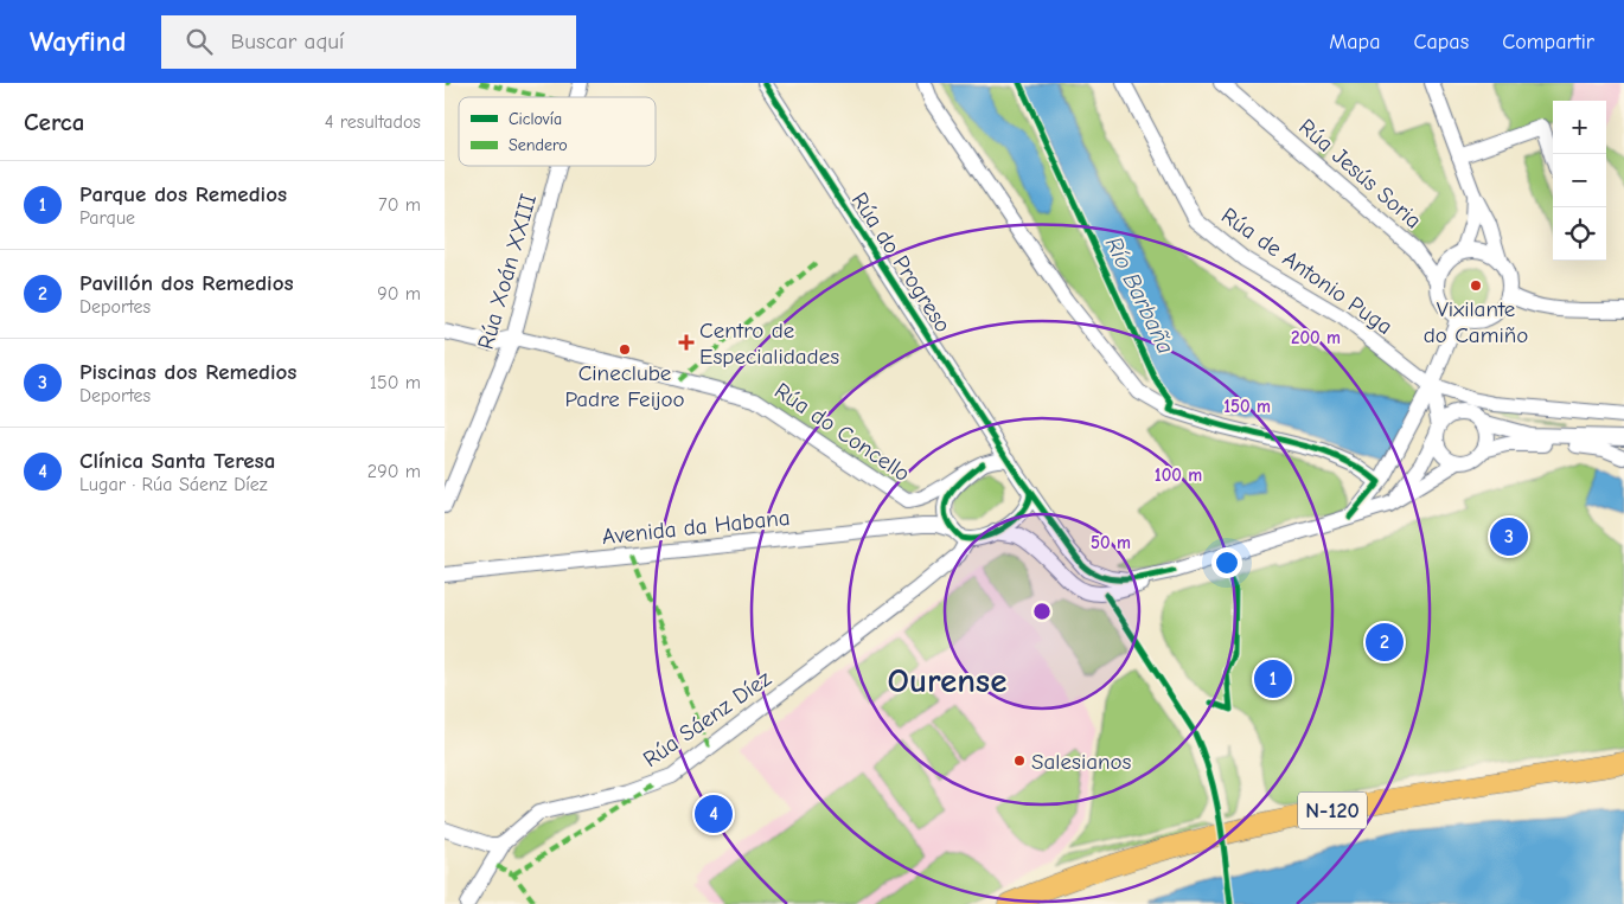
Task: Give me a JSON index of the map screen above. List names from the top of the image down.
{
  "streets": {
    "highway": ["N-120"],
    "street": [
      "Rúa Jesús Soria",
      "Rúa do Progreso",
      "Rúa de Antonio Puga",
      "Rúa Xoán XXIII",
      "Rúa do Concello",
      "Avenida da Habana",
      "Rúa Sáenz Díez"
    ]
  },
  "crossings": [
    ["Rúa do Progreso", "Avenida da Habana"],
    ["Rúa do Progreso", "Rúa Sáenz Díez"],
    ["Rúa Xoán XXIII", "Rúa do Concello"],
    ["Avenida da Habana", "Rúa Sáenz Díez"]
  ],
  "districts": ["Ourense"],
  "water": ["Río Barbaña"],
  "places": {
    "other": ["Vixilante do Camiño", "Cineclube Padre Feijoo", "Salesianos"],
    "health": ["Centro de Especialidades"]
  },
  "legend": ["Ciclovía", "Sendero"],
  "page": {
    "header": "Wayfind",
    "search": "Buscar aquí",
    "nav": ["Mapa", "Capas", "Compartir"],
    "heading": ["Cerca", "4 resultados"],
    "map_buttons": ["+", "−"],
    "list": [
      {
        "mark": "1",
        "name": "Parque dos Remedios",
        "note": "Parque",
        "value": "70 m"
      },
      {
        "mark": "2",
        "name": "Pavillón dos Remedios",
        "note": "Deportes",
        "value": "90 m"
      },
      {
        "mark": "3",
        "name": "Piscinas dos Remedios",
        "note": "Deportes",
        "value": "150 m"
      },
      {
        "mark": "4",
        "name": "Clínica Santa Teresa",
        "note": "Lugar · Rúa Sáenz Díez",
        "value": "290 m"
      }
    ],
    "pins": [
      "3",
      "2",
      "1",
      "4"
    ]
  },
  "rings": [
    "200 m",
    "150 m",
    "100 m",
    "50 m"
  ]
}
